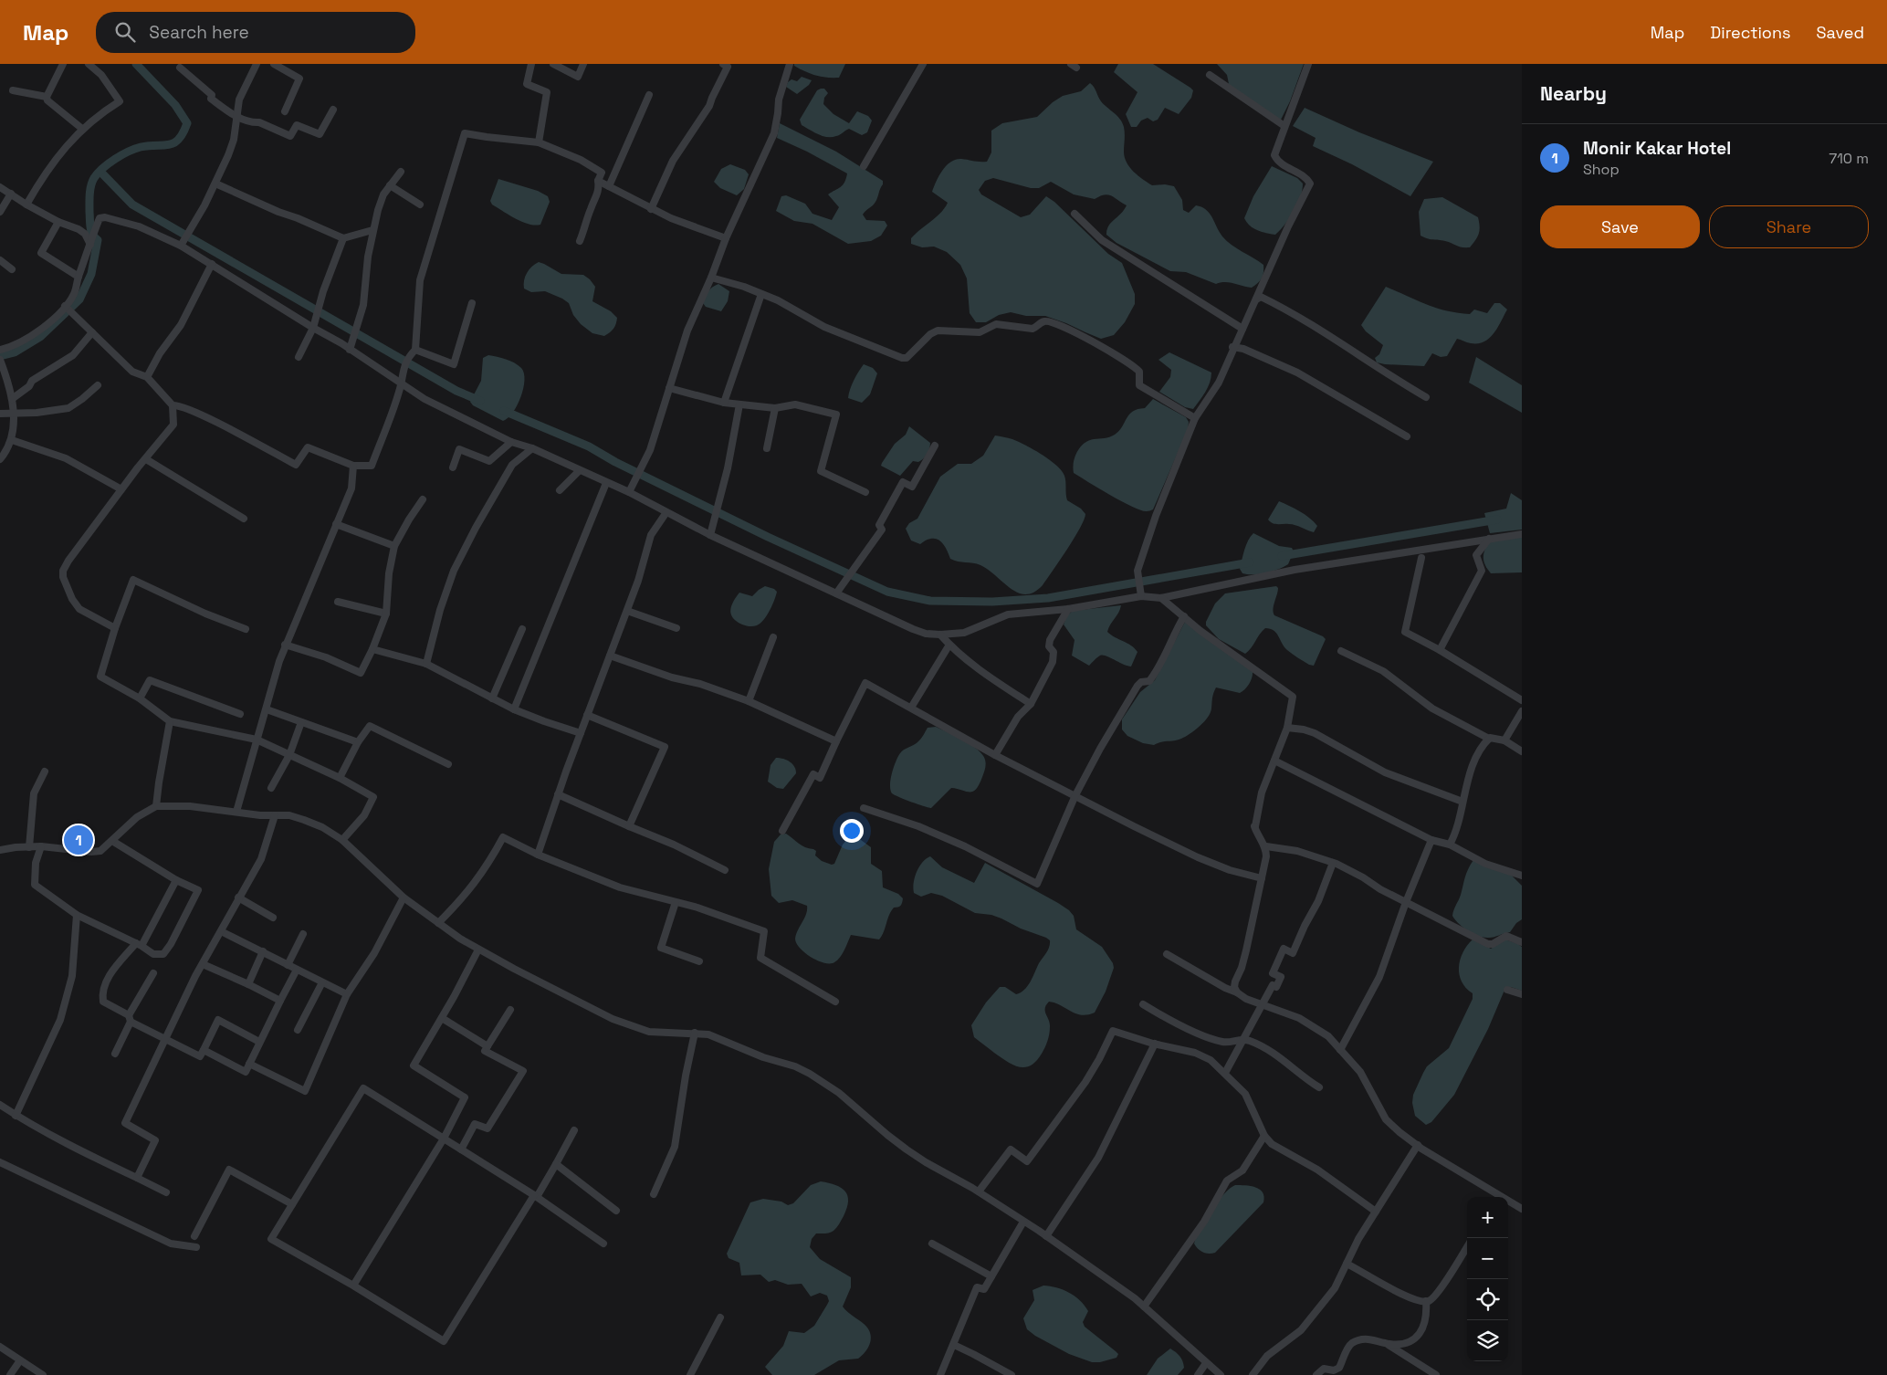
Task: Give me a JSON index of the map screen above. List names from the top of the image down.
{
  "page": {
    "header": "Map",
    "search": "Search here",
    "nav": ["Map", "Directions", "Saved"],
    "heading": "Nearby",
    "list": [
      {
        "mark": "1",
        "name": "Monir Kakar Hotel",
        "note": "Shop",
        "value": "710 m"
      }
    ],
    "buttons": ["Save", "Share"],
    "pins": "1",
    "map_buttons": ["+", "−"]
  }
}
